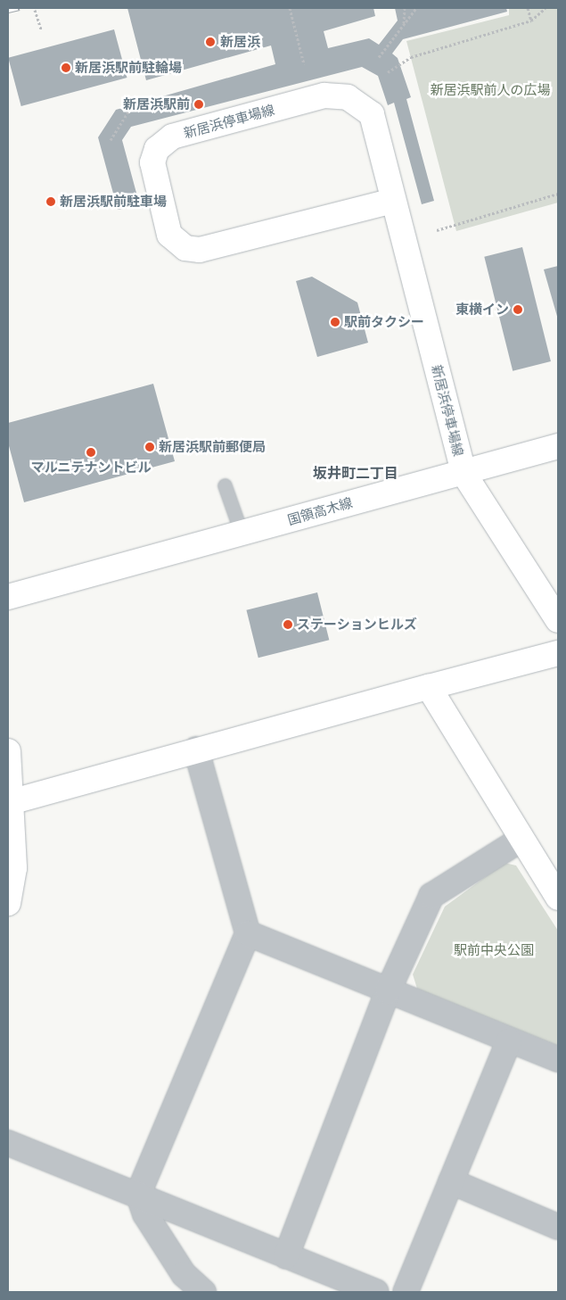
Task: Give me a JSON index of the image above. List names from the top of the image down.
{
  "streets": {
    "main road": ["新居浜停車場線", "国領高木線"]
  },
  "crossings": [
    ["新居浜停車場線", "国領高木線"]
  ],
  "districts": ["坂井町二丁目"],
  "parks": ["新居浜駅前人の広場", "駅前中央公園"],
  "places": [
    "新居浜",
    "新居浜駅前駐輪場",
    "新居浜駅前",
    "新居浜駅前駐車場",
    "東横イン",
    "駅前タクシー",
    "新居浜駅前郵便局",
    "マルニテナントビル",
    "ステーションヒルズ"
  ]
}
